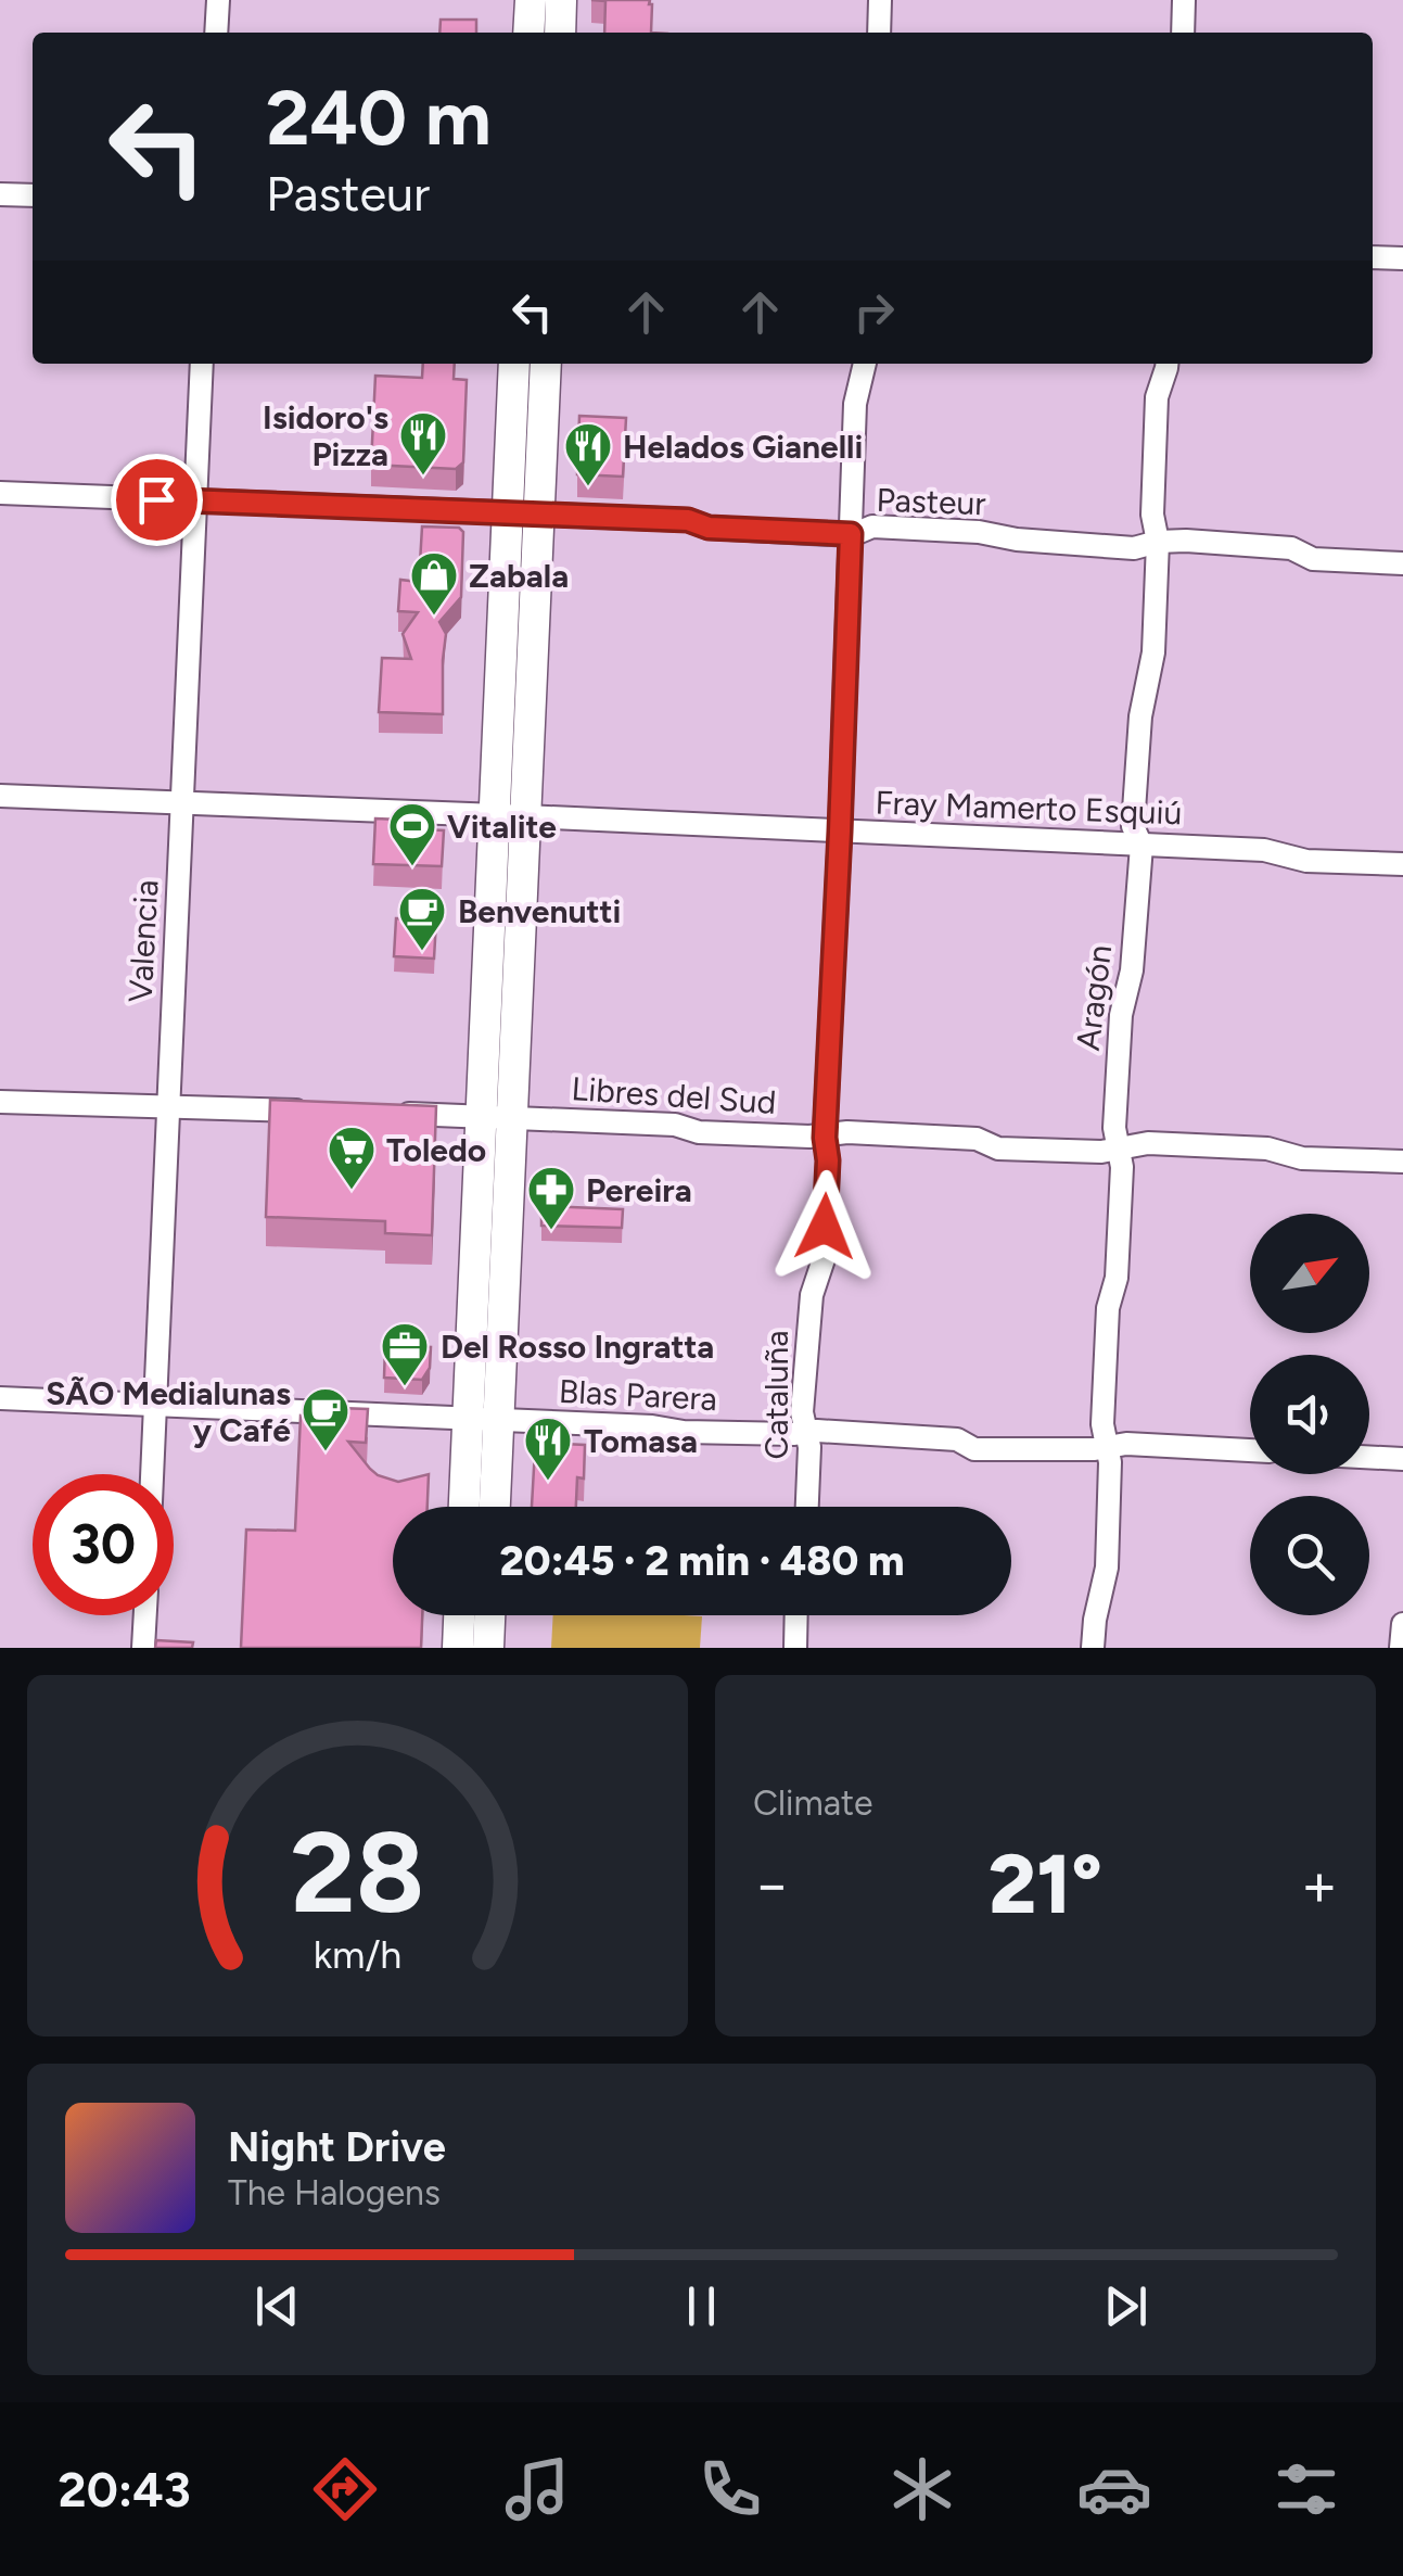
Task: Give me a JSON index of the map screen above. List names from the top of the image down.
{
  "streets": {
    "street": [
      "Pasteur",
      "Fray Mamerto Esquiú",
      "Valencia",
      "Aragón",
      "Libres del Sud",
      "Blas Parera",
      "Cataluña"
    ]
  },
  "crossings": [
    ["Pasteur", "Valencia"],
    ["Pasteur", "Aragón"],
    ["Pasteur", "Cataluña"],
    ["Fray Mamerto Esquiú", "Valencia"],
    ["Fray Mamerto Esquiú", "Aragón"],
    ["Fray Mamerto Esquiú", "Cataluña"],
    ["Valencia", "Blas Parera"],
    ["Aragón", "Libres del Sud"],
    ["Aragón", "Blas Parera"],
    ["Libres del Sud", "Cataluña"],
    ["Blas Parera", "Cataluña"]
  ],
  "places": {
    "restaurant": ["Isidoro's Pizza", "Helados Gianelli", "Tomasa"],
    "shop": ["Zabala"],
    "sports": ["Vitalite"],
    "cafe": ["Benvenutti", "SÃO Medialunas y Café"],
    "supermarket": ["Toledo"],
    "pharmacy": ["Pereira"],
    "office": ["Del Rosso Ingratta"]
  },
  "north": "top right",
  "page": {
    "turn": ["240 m", "Pasteur"],
    "limit": "30",
    "trip": "20:45 · 2 min · 480 m",
    "tile": "Climate",
    "heat": ["−", "21°", "+"],
    "song": ["Night Drive", "The Halogens"],
    "tabs": "20:43",
    "gauge": ["28", "km/h"]
  }
}
